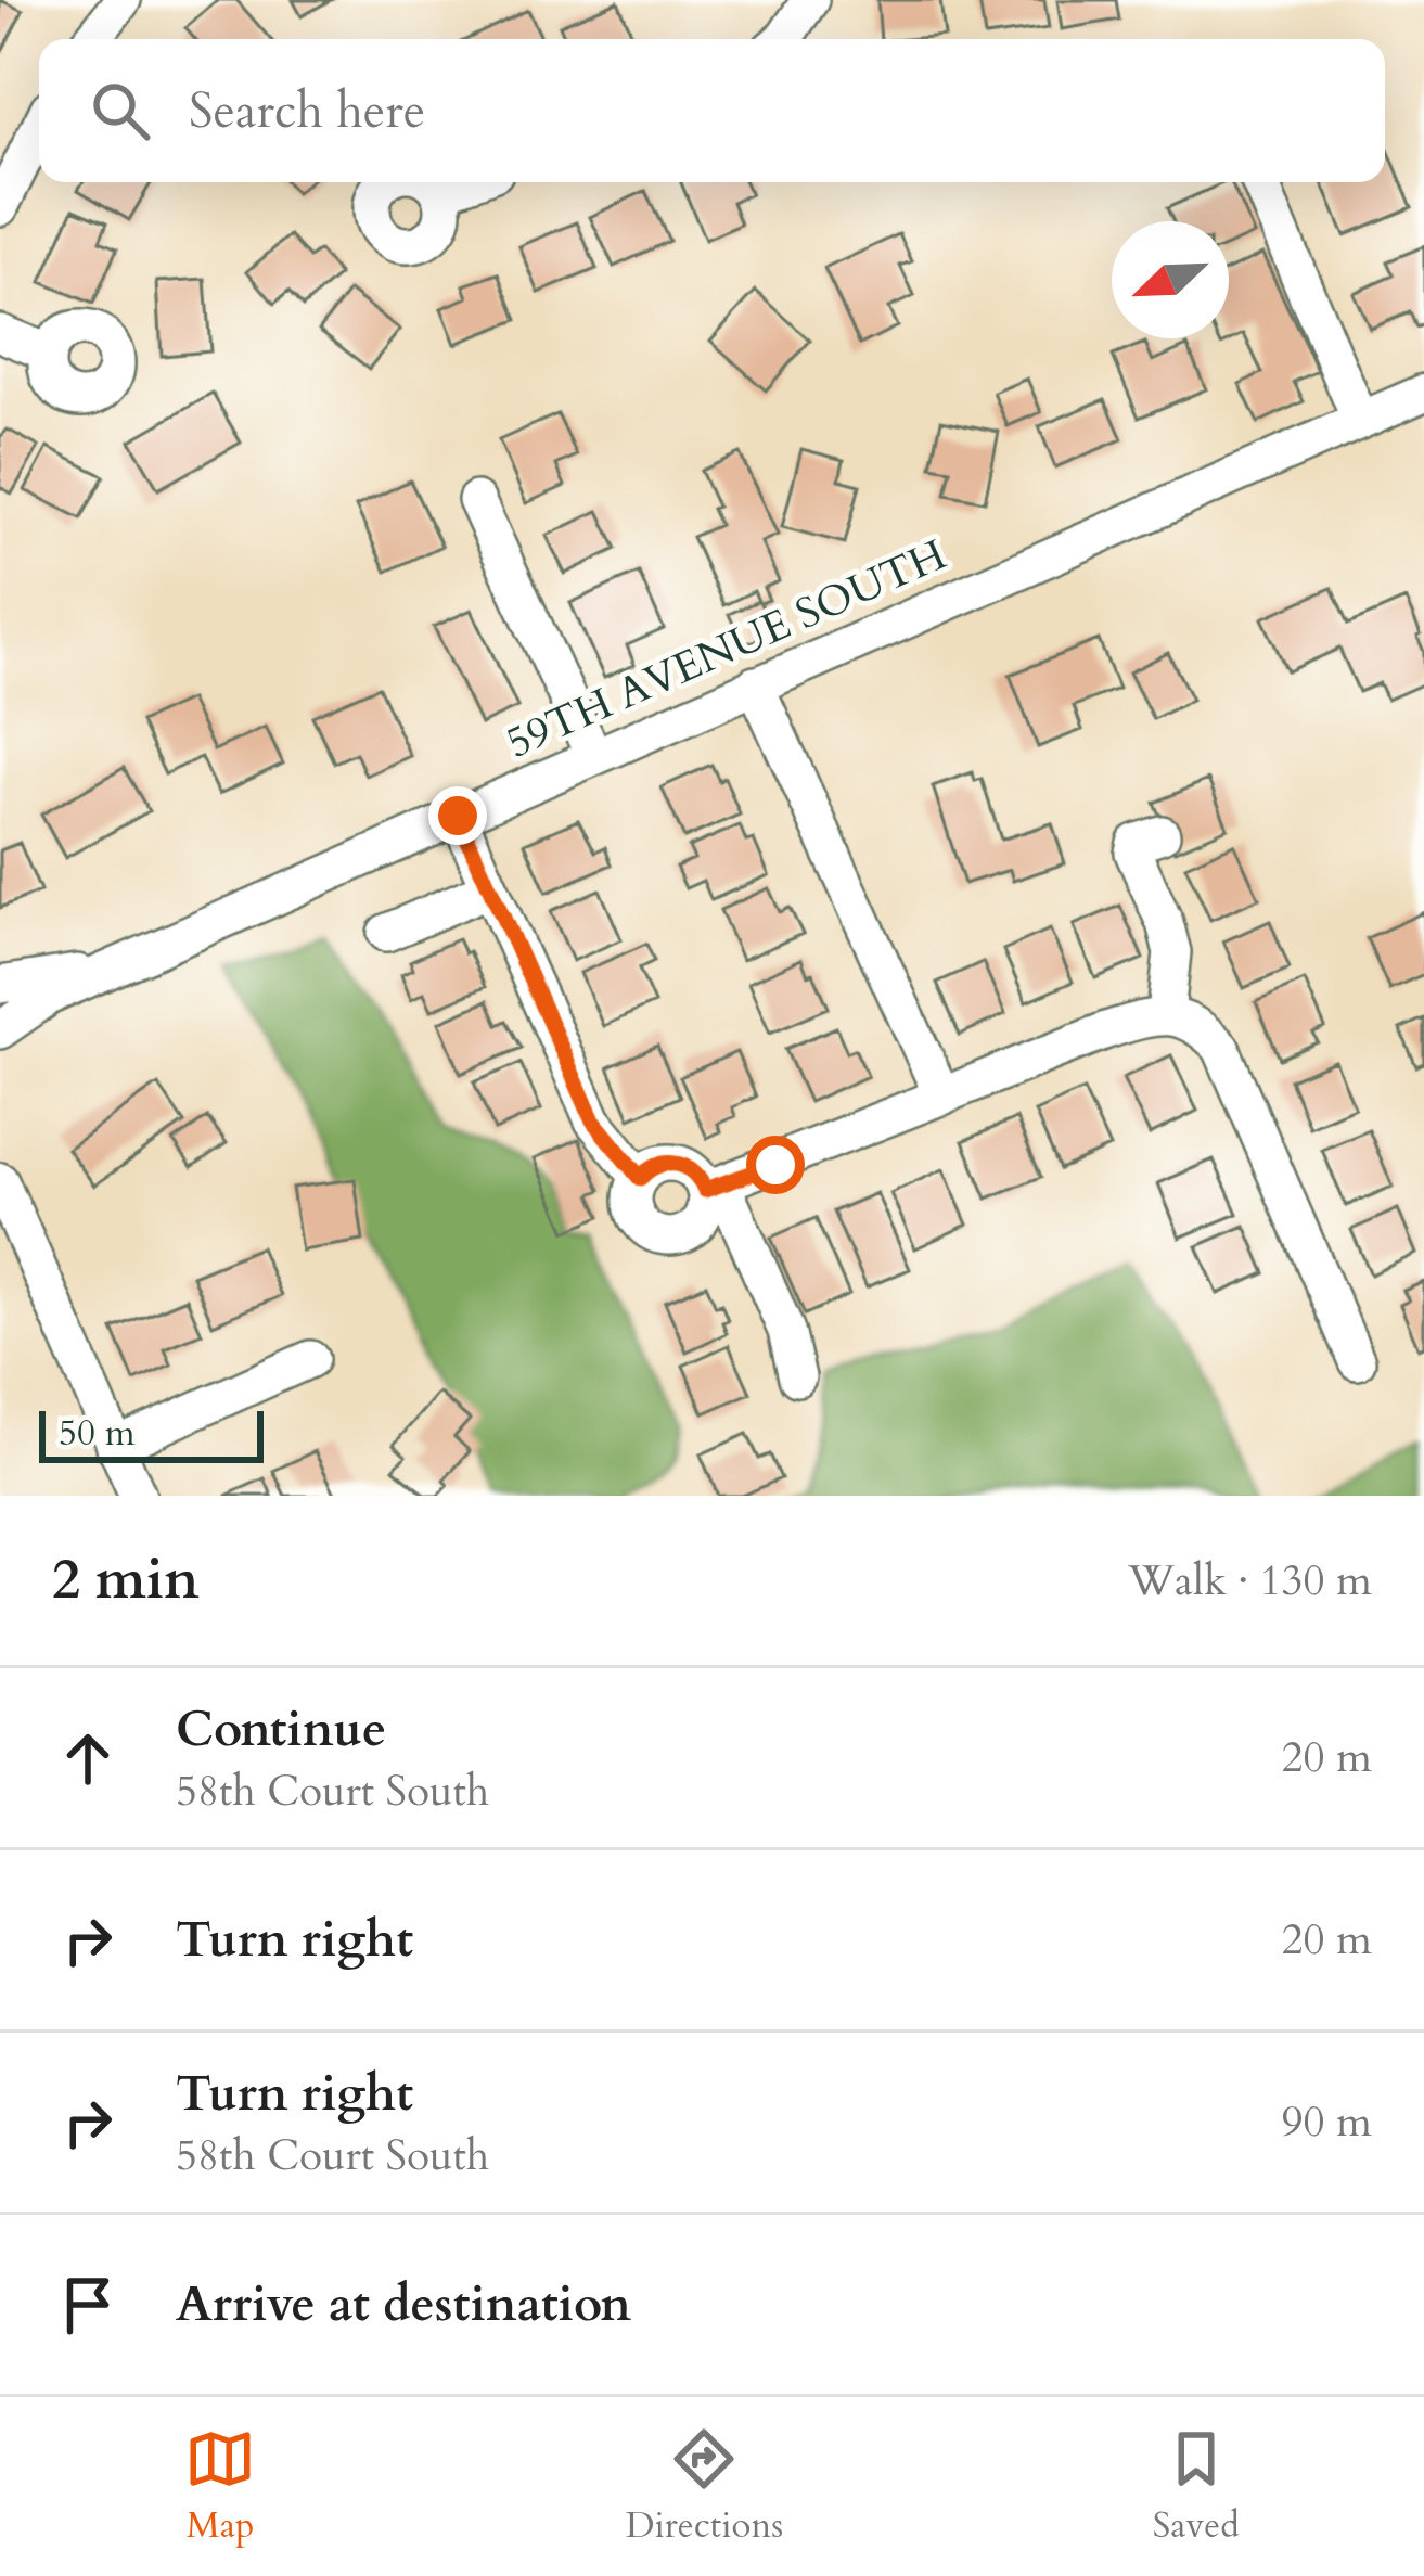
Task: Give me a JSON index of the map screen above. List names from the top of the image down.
{
  "streets": {
    "street": ["59TH AVENUE SOUTH"]
  },
  "scale_bar": "50 m",
  "north": "bottom left",
  "page": {
    "search": "Search here",
    "scale": "50 m",
    "heading": ["2 min", "Walk · 130 m"],
    "list": [
      ["Continue", "58th Court South", "20 m"],
      ["Turn right", "20 m"],
      ["Turn right", "58th Court South", "90 m"],
      "Arrive at destination"
    ],
    "nav": ["Map", "Directions", "Saved"]
  }
}
